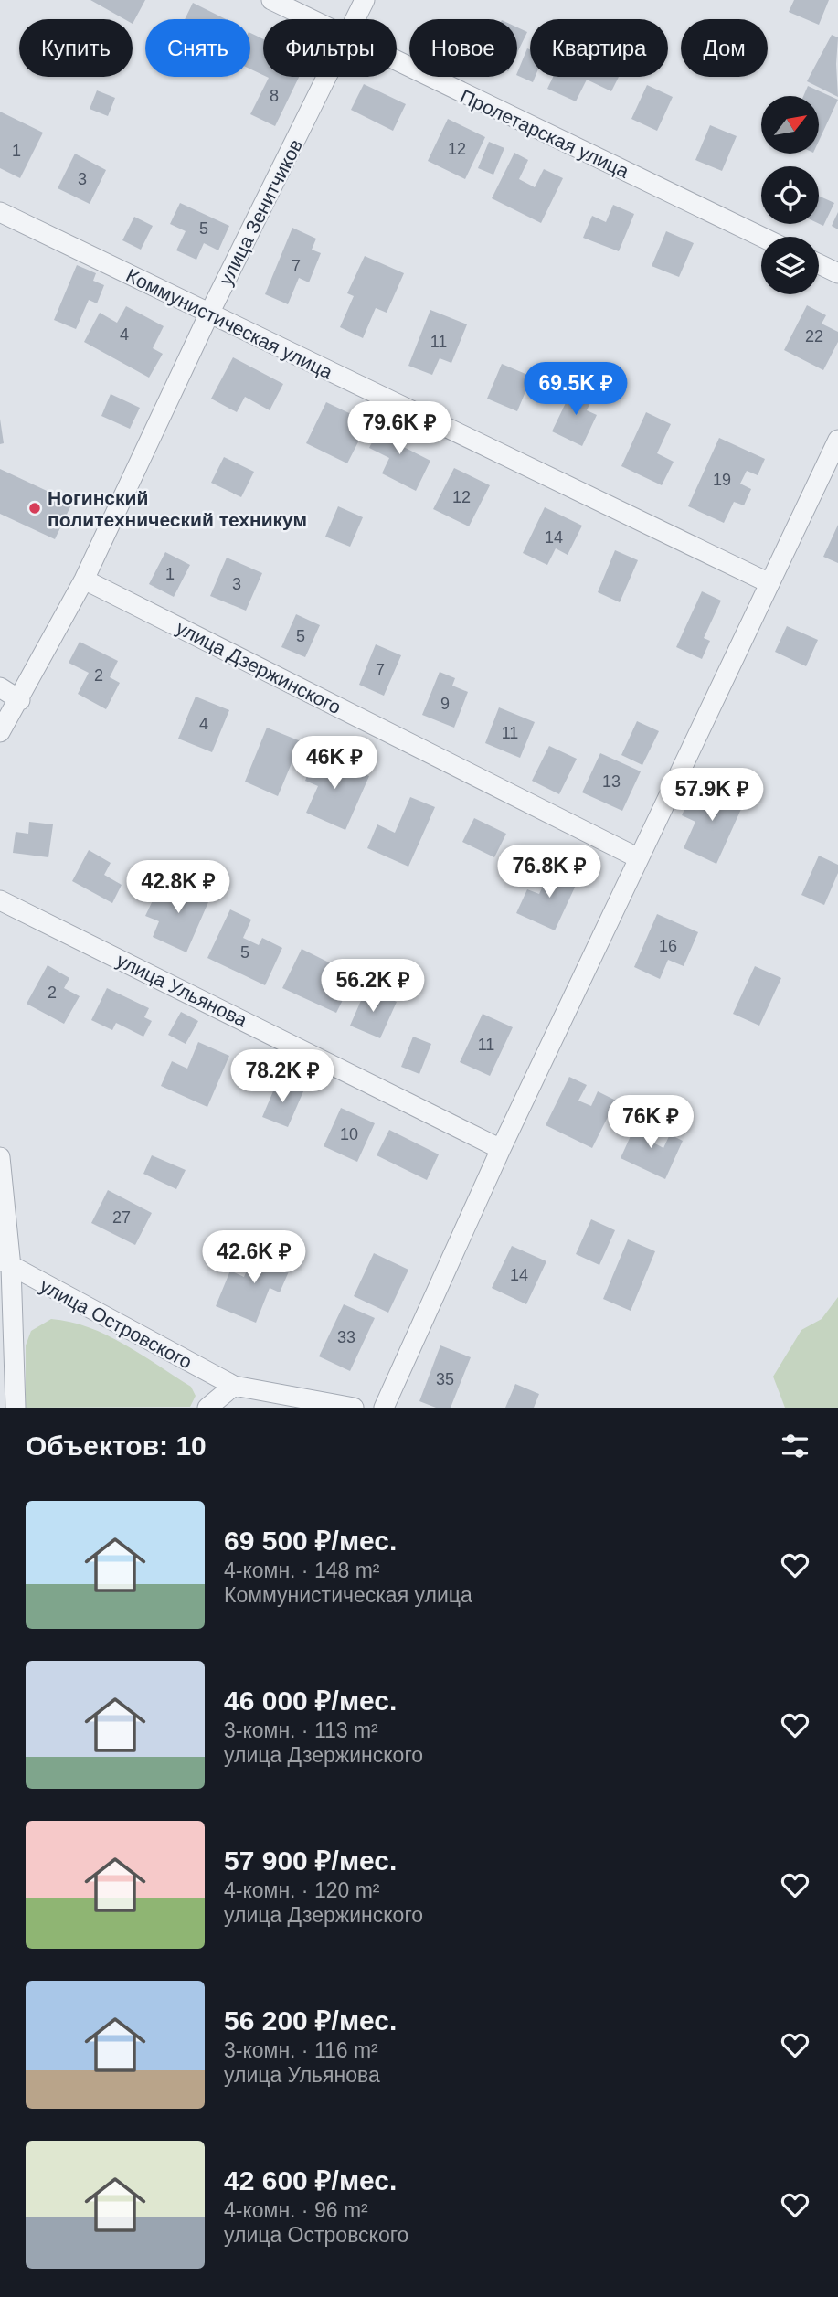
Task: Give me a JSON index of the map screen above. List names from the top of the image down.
{
  "streets": {
    "street": [
      "Пролетарская улица",
      "улица Зенитчиков",
      "Коммунистическая улица",
      "улица Дзержинского",
      "улица Ульянова",
      "улица Островского"
    ]
  },
  "crossings": [
    ["улица Зенитчиков", "Коммунистическая улица"],
    ["улица Зенитчиков", "улица Дзержинского"]
  ],
  "places": ["Ногинский политехнический техникум"],
  "house_numbers": [
    "8",
    "12",
    "1",
    "3",
    "5",
    "7",
    "4",
    "22",
    "11",
    "19",
    "12",
    "14",
    "1",
    "3",
    "5",
    "7",
    "2",
    "9",
    "4",
    "11",
    "13",
    "16",
    "5",
    "2",
    "11",
    "10",
    "27",
    "14",
    "33",
    "35"
  ],
  "north": "top right",
  "page": {
    "chip": [
      "Купить",
      "Снять",
      "Фильтры",
      "Новое",
      "Квартира",
      "Дом"
    ],
    "price": [
      "69.5K ₽",
      "79.6K ₽",
      "46K ₽",
      "57.9K ₽",
      "76.8K ₽",
      "42.8K ₽",
      "56.2K ₽",
      "78.2K ₽",
      "76K ₽",
      "42.6K ₽"
    ],
    "heading": "Объектов: 10",
    "list": [
      {
        "name": "69 500 ₽/мес.",
        "note": "4-комн. · 148 m² · Коммунистическая улица"
      },
      {
        "name": "46 000 ₽/мес.",
        "note": "3-комн. · 113 m² · улица Дзержинского"
      },
      {
        "name": "57 900 ₽/мес.",
        "note": "4-комн. · 120 m² · улица Дзержинского"
      },
      {
        "name": "56 200 ₽/мес.",
        "note": "3-комн. · 116 m² · улица Ульянова"
      },
      {
        "name": "42 600 ₽/мес.",
        "note": "4-комн. · 96 m² · улица Островского"
      }
    ]
  }
}
